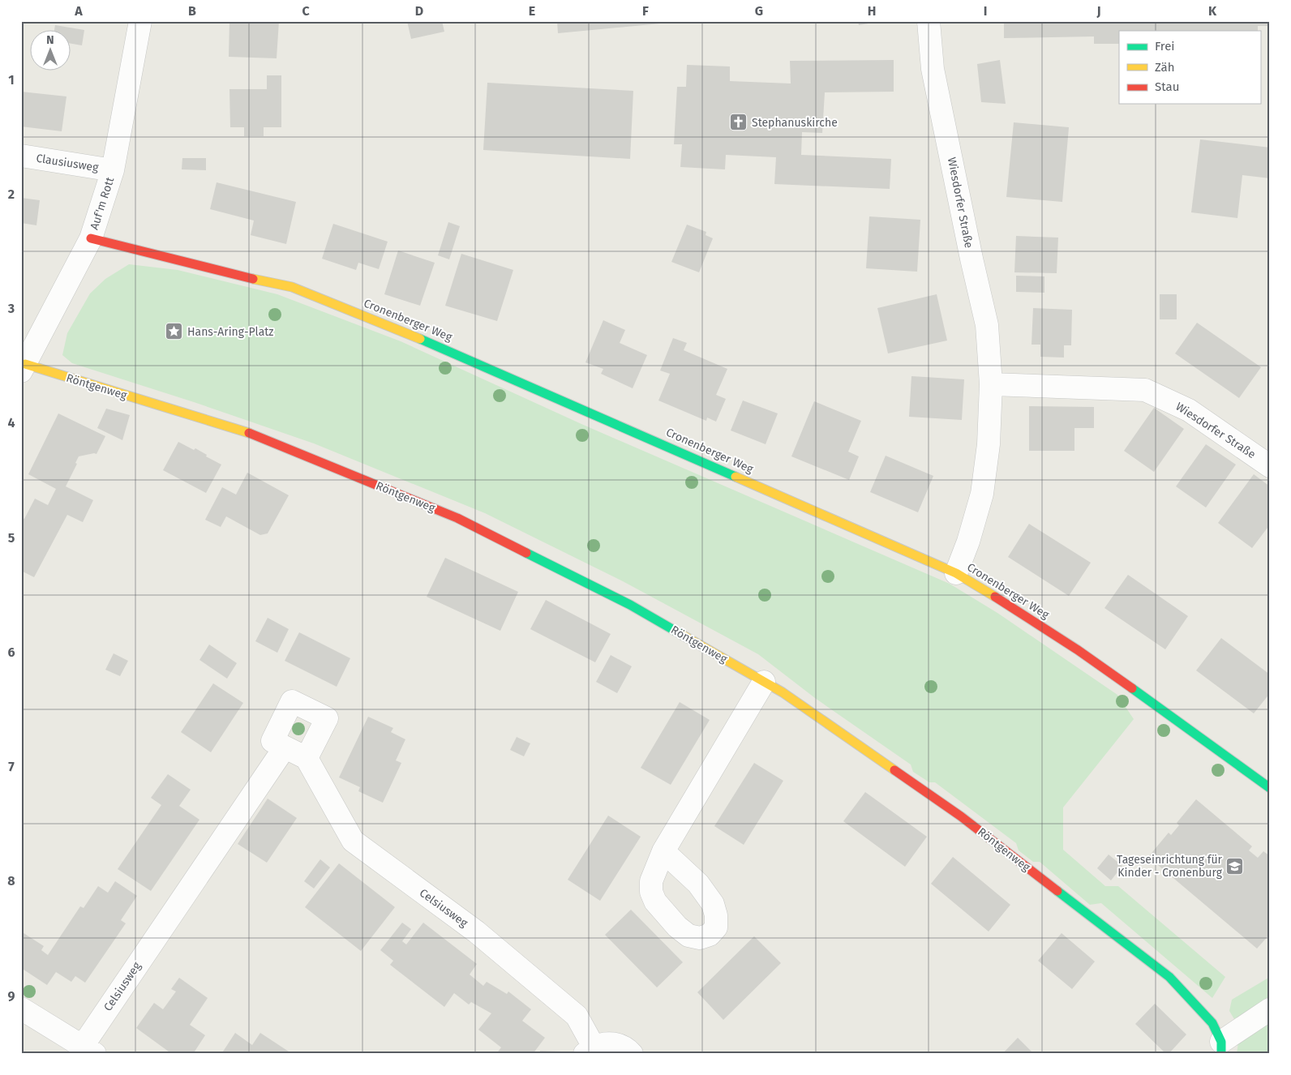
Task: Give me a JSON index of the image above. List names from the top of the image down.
{
  "streets": {
    "street": [
      "Clausiusweg",
      "Wiesdorfer Straße",
      "Auf'm Rott",
      "Cronenberger Weg",
      "Röntgenweg",
      "Celsiusweg"
    ]
  },
  "crossings": [
    ["Clausiusweg", "Auf'm Rott"],
    ["Wiesdorfer Straße", "Cronenberger Weg"],
    ["Auf'm Rott", "Cronenberger Weg"],
    ["Auf'm Rott", "Röntgenweg"]
  ],
  "places": {
    "church": ["Stephanuskirche"],
    "place": ["Hans-Aring-Platz"],
    "school or university": ["Tageseinrichtung für Kinder - Cronenburg"]
  },
  "legend": ["Frei", "Zäh", "Stau"],
  "north": "top",
  "grid": {
    "columns": [
      "A",
      "B",
      "C",
      "D",
      "E",
      "F",
      "G",
      "H",
      "I",
      "J",
      "K"
    ],
    "rows": [
      "1",
      "2",
      "3",
      "4",
      "5",
      "6",
      "7",
      "8",
      "9"
    ]
  }
}
